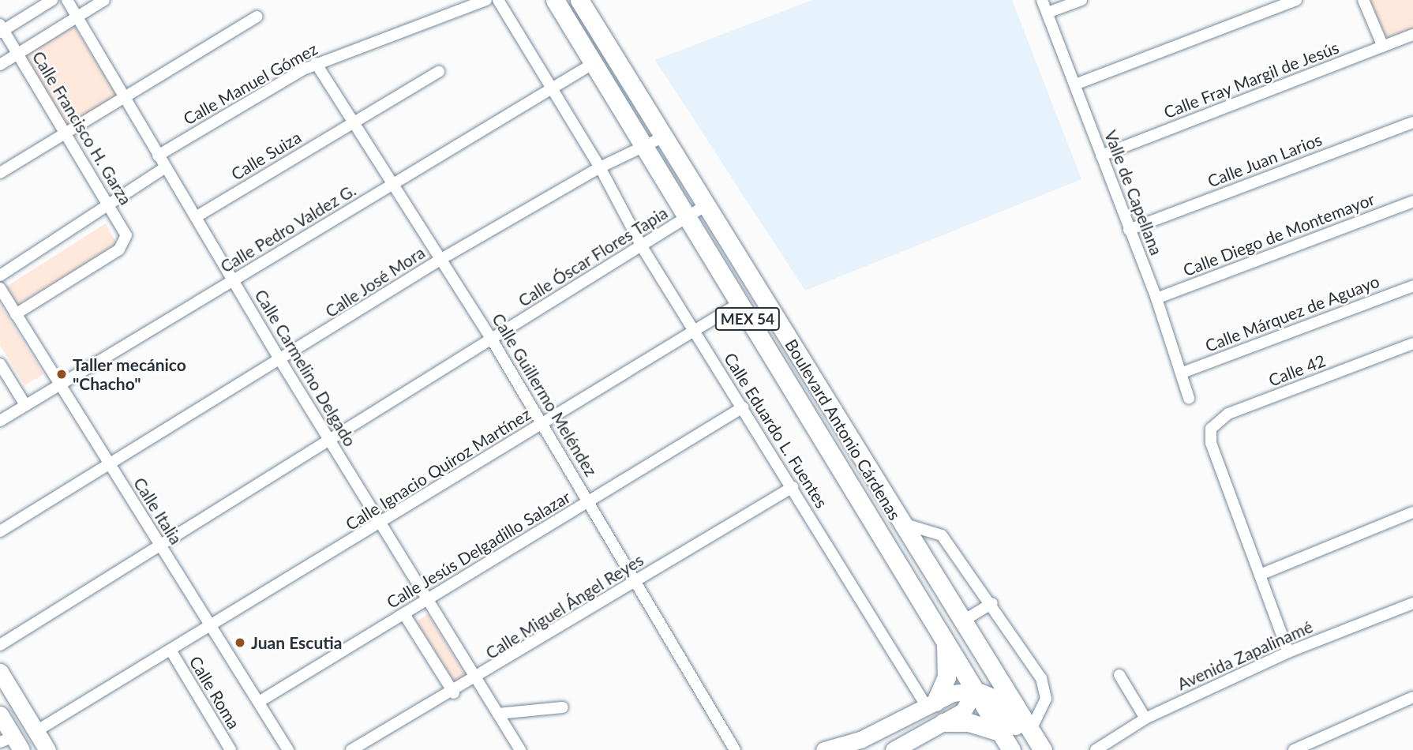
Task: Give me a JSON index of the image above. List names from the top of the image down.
{
  "streets": {
    "main road": ["MEX 54", "Boulevard Antonio Cárdenas"],
    "street": [
      "Calle Fray Margil de Jesús",
      "Calle Manuel Gómez",
      "Calle Francisco H. Garza",
      "Calle Suiza",
      "Calle Juan Larios",
      "Valle de Capellana",
      "Calle Pedro Valdez G.",
      "Calle Diego de Montemayor",
      "Calle Óscar Flores Tapia",
      "Calle José Mora",
      "Calle Márquez de Aguayo",
      "Calle Carmelino Delgado",
      "Calle 42",
      "Calle Guillermo Meléndez",
      "Calle Eduardo L. Fuentes",
      "Calle Ignacio Quiroz Martínez",
      "Calle Italia",
      "Calle Jesús Delgadillo Salazar",
      "Calle Miguel Ángel Reyes",
      "Avenida Zapalinamé",
      "Calle Roma"
    ]
  },
  "crossings": [
    ["Calle Fray Margil de Jesús", "Valle de Capellana"],
    ["Calle Manuel Gómez", "Calle Carmelino Delgado"],
    ["Calle Manuel Gómez", "Calle Guillermo Meléndez"],
    ["Calle Francisco H. Garza", "Calle Italia"],
    ["Calle Suiza", "Calle Carmelino Delgado"],
    ["Calle Suiza", "Calle Guillermo Meléndez"],
    ["Calle Juan Larios", "Valle de Capellana"],
    ["Valle de Capellana", "Calle Diego de Montemayor"],
    ["Valle de Capellana", "Calle Márquez de Aguayo"],
    ["Calle Pedro Valdez G.", "Calle Carmelino Delgado"],
    ["Calle Pedro Valdez G.", "Calle Guillermo Meléndez"],
    ["Calle Pedro Valdez G.", "Boulevard Antonio Cárdenas"],
    ["Calle Pedro Valdez G.", "Calle Eduardo L. Fuentes"],
    ["Calle Pedro Valdez G.", "Calle Italia"],
    ["Calle Óscar Flores Tapia", "Calle Carmelino Delgado"],
    ["Calle Óscar Flores Tapia", "Calle Guillermo Meléndez"],
    ["Calle Óscar Flores Tapia", "Boulevard Antonio Cárdenas"],
    ["Calle Óscar Flores Tapia", "Calle Eduardo L. Fuentes"],
    ["Calle Óscar Flores Tapia", "Calle Italia"],
    ["Calle José Mora", "Calle Carmelino Delgado"],
    ["Calle José Mora", "Calle Guillermo Meléndez"],
    ["Calle José Mora", "Boulevard Antonio Cárdenas"],
    ["Calle José Mora", "Calle Eduardo L. Fuentes"],
    ["Calle José Mora", "Calle Italia"],
    ["MEX 54", "Boulevard Antonio Cárdenas"],
    ["Calle Carmelino Delgado", "Calle Ignacio Quiroz Martínez"],
    ["Calle Carmelino Delgado", "Calle Jesús Delgadillo Salazar"],
    ["Calle Carmelino Delgado", "Calle Miguel Ángel Reyes"],
    ["Calle Guillermo Meléndez", "Calle Ignacio Quiroz Martínez"],
    ["Calle Guillermo Meléndez", "Calle Jesús Delgadillo Salazar"],
    ["Calle Guillermo Meléndez", "Calle Miguel Ángel Reyes"],
    ["Boulevard Antonio Cárdenas", "Calle Ignacio Quiroz Martínez"],
    ["Calle Eduardo L. Fuentes", "Calle Ignacio Quiroz Martínez"],
    ["Calle Eduardo L. Fuentes", "Calle Jesús Delgadillo Salazar"],
    ["Calle Eduardo L. Fuentes", "Calle Miguel Ángel Reyes"],
    ["Calle Ignacio Quiroz Martínez", "Calle Italia"],
    ["Calle Ignacio Quiroz Martínez", "Calle Roma"],
    ["Calle Italia", "Calle Jesús Delgadillo Salazar"]
  ],
  "places": ["Taller mecánico \"Chacho\"", "Juan Escutia"]
}
